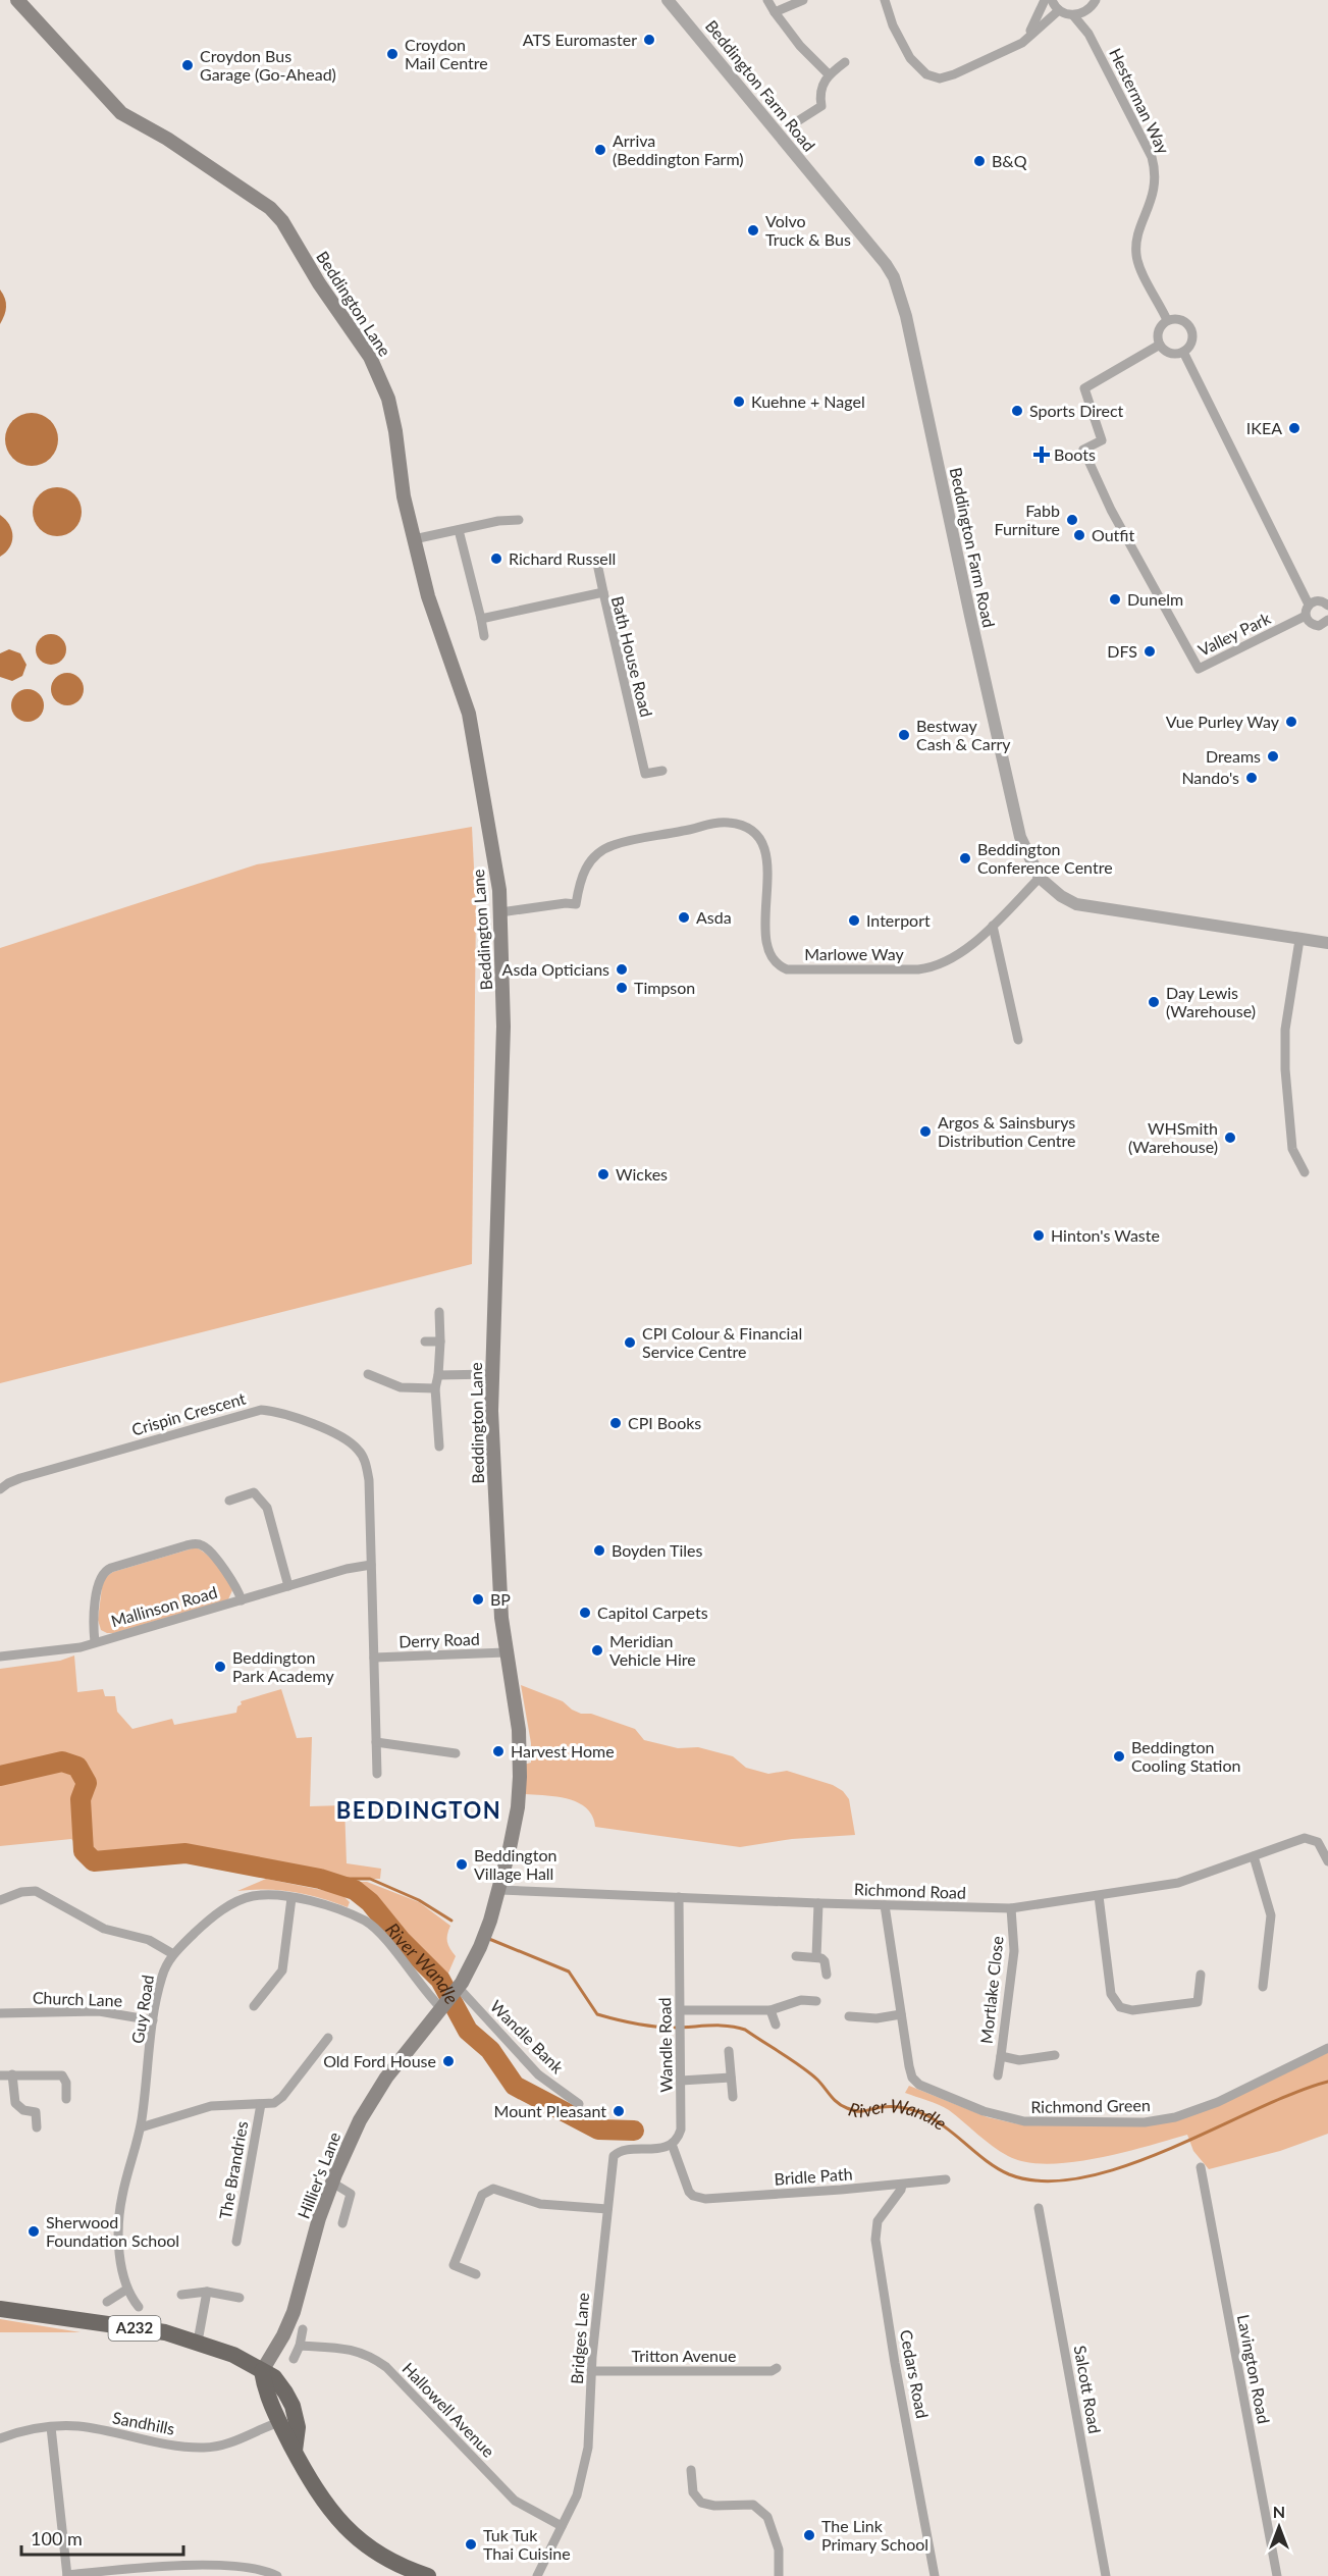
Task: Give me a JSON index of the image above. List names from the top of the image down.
{
  "streets": {
    "highway": ["A232"],
    "main road": ["Beddington Lane", "Hillier's Lane"],
    "street": [
      "Beddington Farm Road",
      "Hesterman Way",
      "Valley Park",
      "Bath House Road",
      "Marlowe Way",
      "Crispin Crescent",
      "Mallinson Road",
      "Derry Road",
      "Richmond Road",
      "Mortlake Close",
      "Church Lane",
      "Guy Road",
      "Wandle Bank",
      "Wandle Road",
      "Richmond Green",
      "The Brandries",
      "Bridle Path",
      "Bridges Lane",
      "Tritton Avenue",
      "Lavington Road",
      "Cedars Road",
      "Salcott Road",
      "Hallowell Avenue",
      "Sandhills"
    ]
  },
  "crossings": [
    ["Beddington Farm Road", "Marlowe Way"],
    ["Hesterman Way", "Valley Park"],
    ["Beddington Lane", "Marlowe Way"],
    ["Beddington Lane", "Derry Road"],
    ["Beddington Lane", "Richmond Road"],
    ["Beddington Lane", "Guy Road"],
    ["Beddington Lane", "Wandle Bank"],
    ["Beddington Lane", "Hillier's Lane"],
    ["Crispin Crescent", "Mallinson Road"],
    ["Crispin Crescent", "Derry Road"],
    ["Richmond Road", "Mortlake Close"],
    ["Richmond Road", "Wandle Road"],
    ["Richmond Road", "Richmond Green"],
    ["Church Lane", "Guy Road"],
    ["Guy Road", "The Brandries"],
    ["Guy Road", "Hillier's Lane"],
    ["Wandle Road", "Bridle Path"],
    ["Wandle Road", "Bridges Lane"],
    ["Hillier's Lane", "A232"],
    ["Bridle Path", "Bridges Lane"],
    ["Bridle Path", "Cedars Road"],
    ["A232", "Sandhills"],
    ["Bridges Lane", "Tritton Avenue"],
    ["Bridges Lane", "Hallowell Avenue"]
  ],
  "districts": ["BEDDINGTON"],
  "water": ["River Wandle"],
  "places": {
    "other": [
      "ATS Euromaster",
      "Croydon Mail Centre",
      "Croydon Bus Garage (Go-Ahead)",
      "Arriva (Beddington Farm)",
      "B&Q",
      "Volvo Truck & Bus",
      "Kuehne + Nagel",
      "Sports Direct",
      "IKEA",
      "Fabb Furniture",
      "Outfit",
      "Richard Russell",
      "Dunelm",
      "DFS",
      "Vue Purley Way",
      "Bestway Cash & Carry",
      "Dreams",
      "Nando's",
      "Beddington Conference Centre",
      "Asda",
      "Interport",
      "Asda Opticians",
      "Timpson",
      "Day Lewis (Warehouse)",
      "Argos & Sainsburys Distribution Centre",
      "WHSmith (Warehouse)",
      "Wickes",
      "Hinton's Waste",
      "CPI Colour & Financial Service Centre",
      "CPI Books",
      "Boyden Tiles",
      "BP",
      "Capitol Carpets",
      "Meridian Vehicle Hire",
      "Beddington Park Academy",
      "Harvest Home",
      "Beddington Cooling Station",
      "Beddington Village Hall",
      "Old Ford House",
      "Mount Pleasant",
      "Sherwood Foundation School",
      "The Link Primary School",
      "Tuk Tuk Thai Cuisine"
    ],
    "health": ["Boots"]
  },
  "scale_bar": "100 m",
  "north": "top"
}
